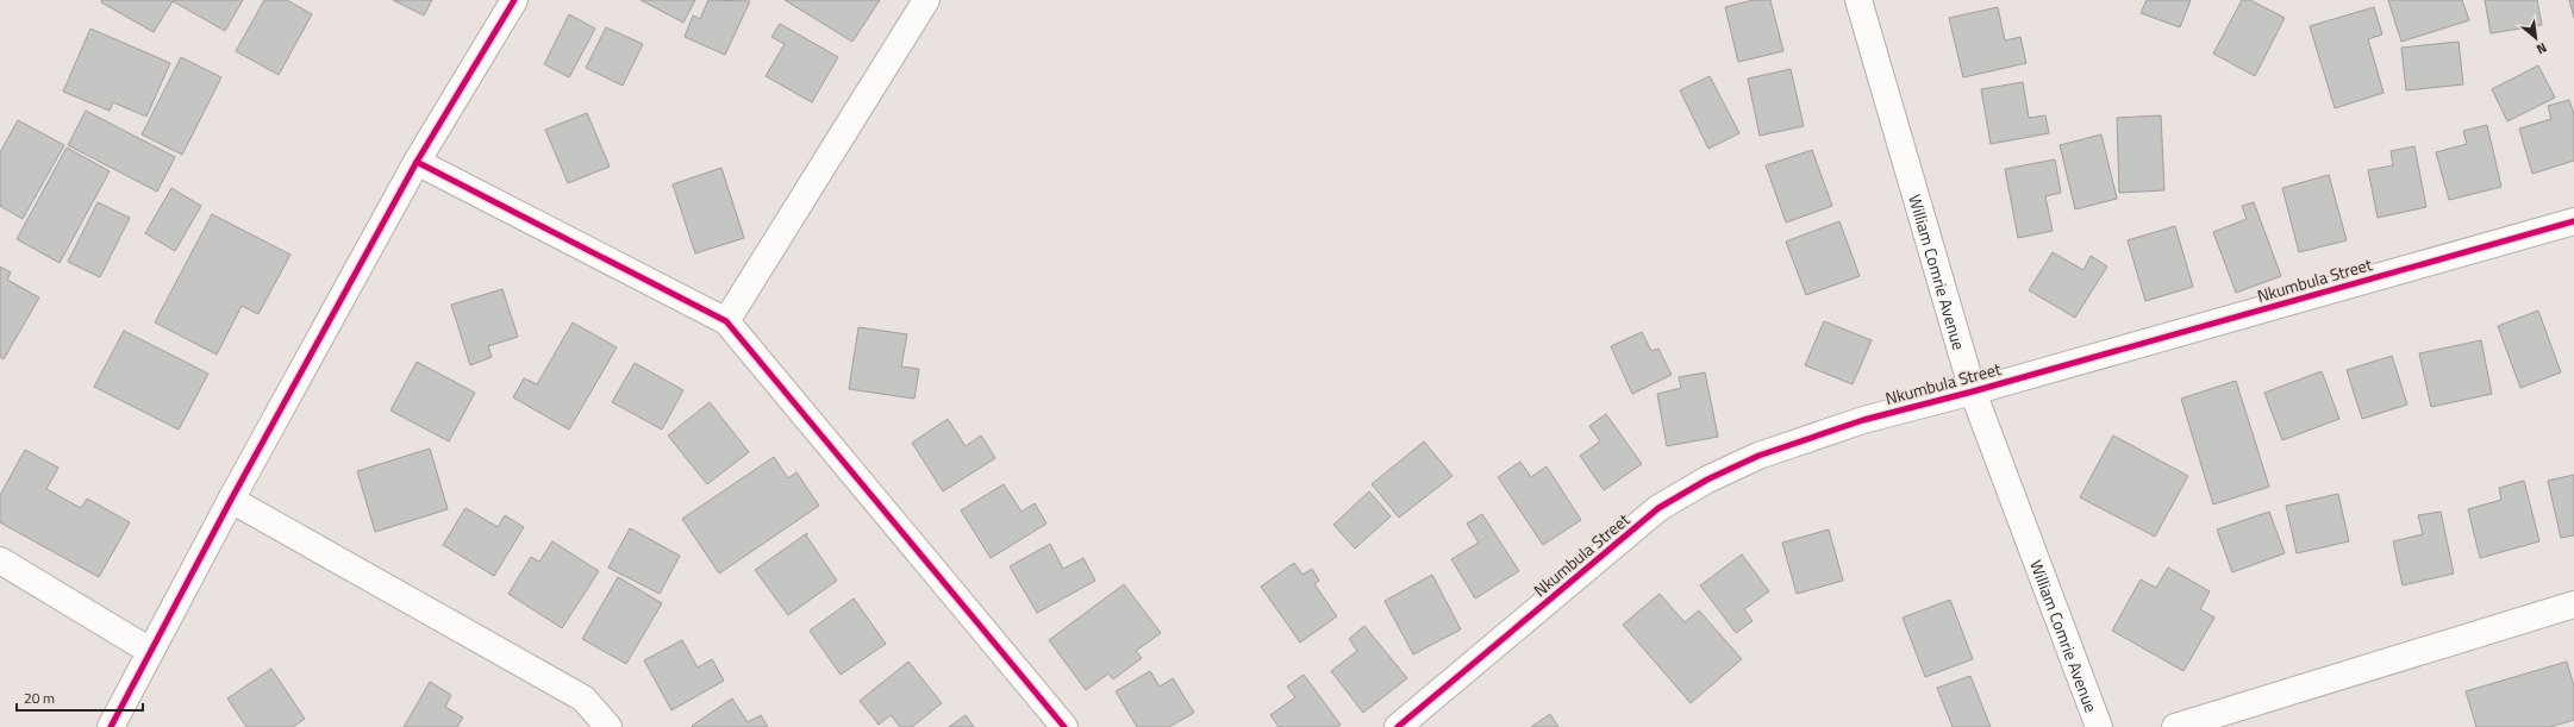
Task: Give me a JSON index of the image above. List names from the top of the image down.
{
  "streets": {
    "street": ["William Comrie Avenue", "Nkumbula Street"]
  },
  "crossings": [
    ["William Comrie Avenue", "Nkumbula Street"]
  ],
  "scale_bar": "20 m",
  "north": "bottom right"
}
